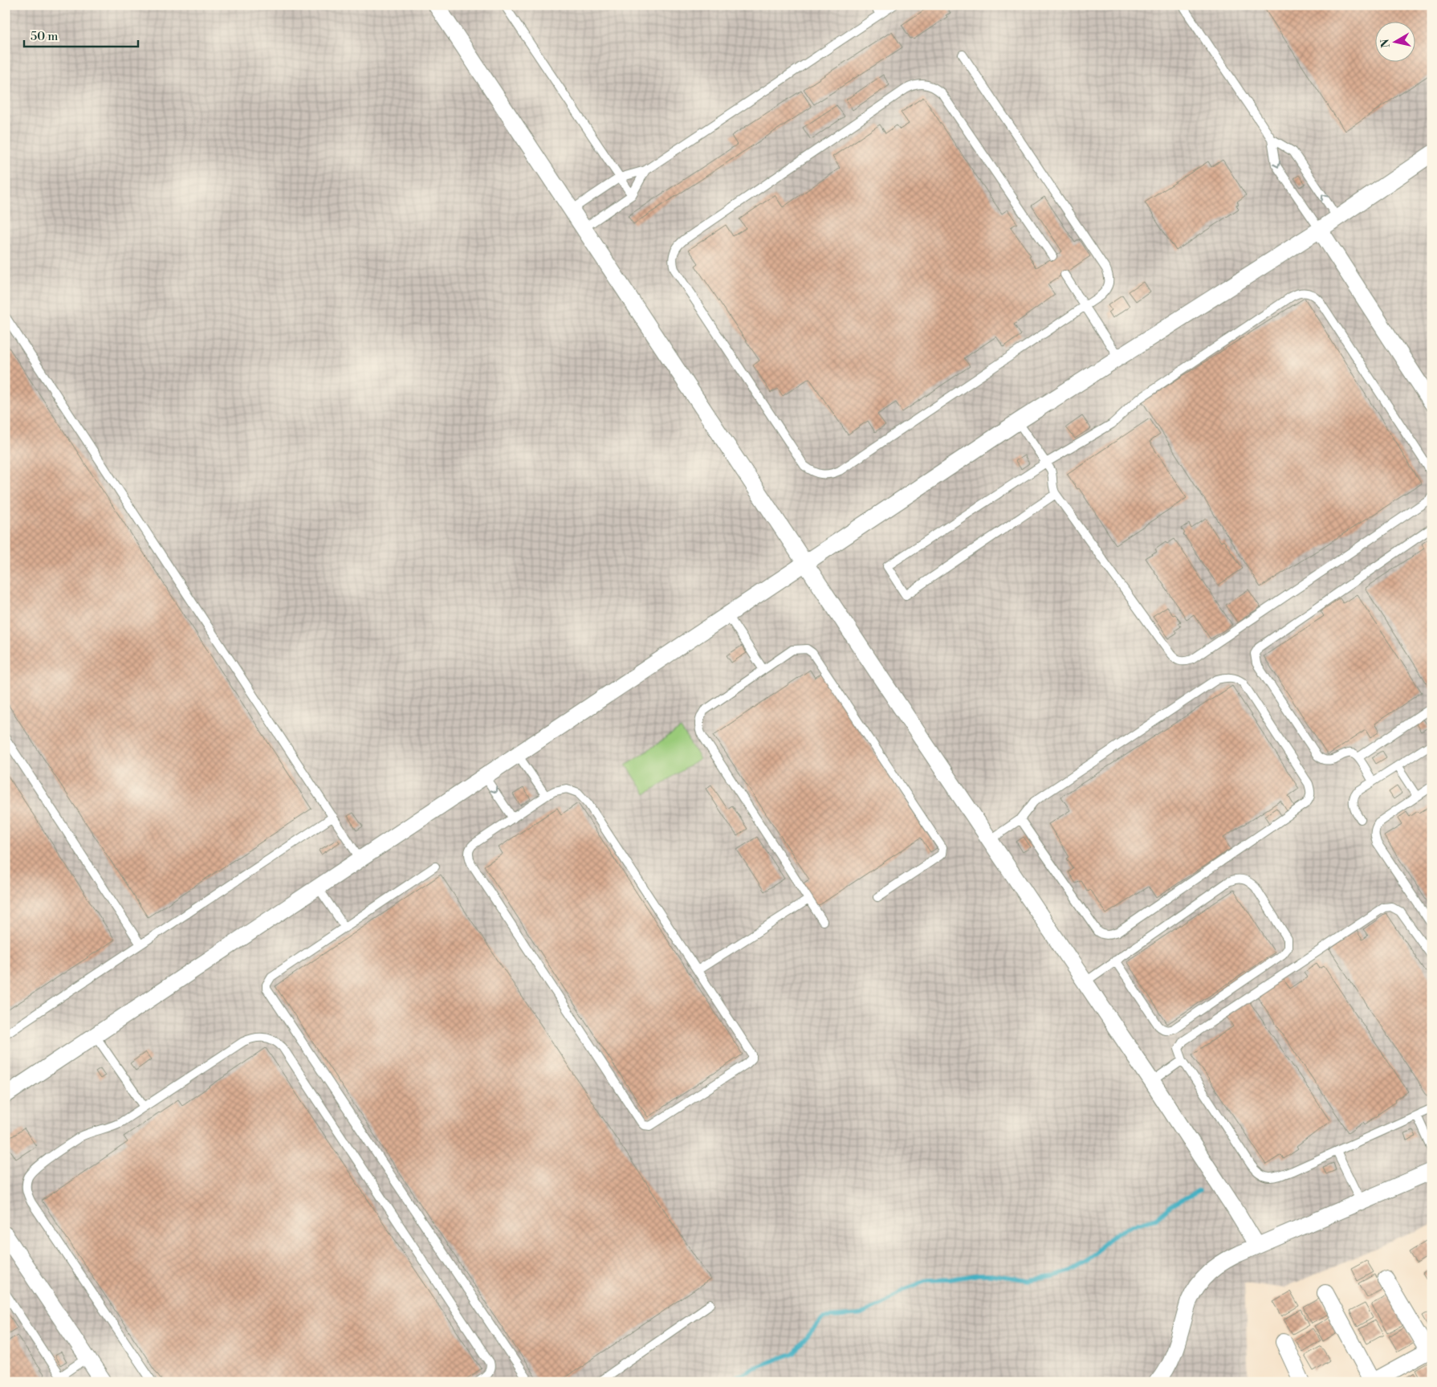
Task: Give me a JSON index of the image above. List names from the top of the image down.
{
  "scale_bar": "50 m",
  "north": "left"
}
